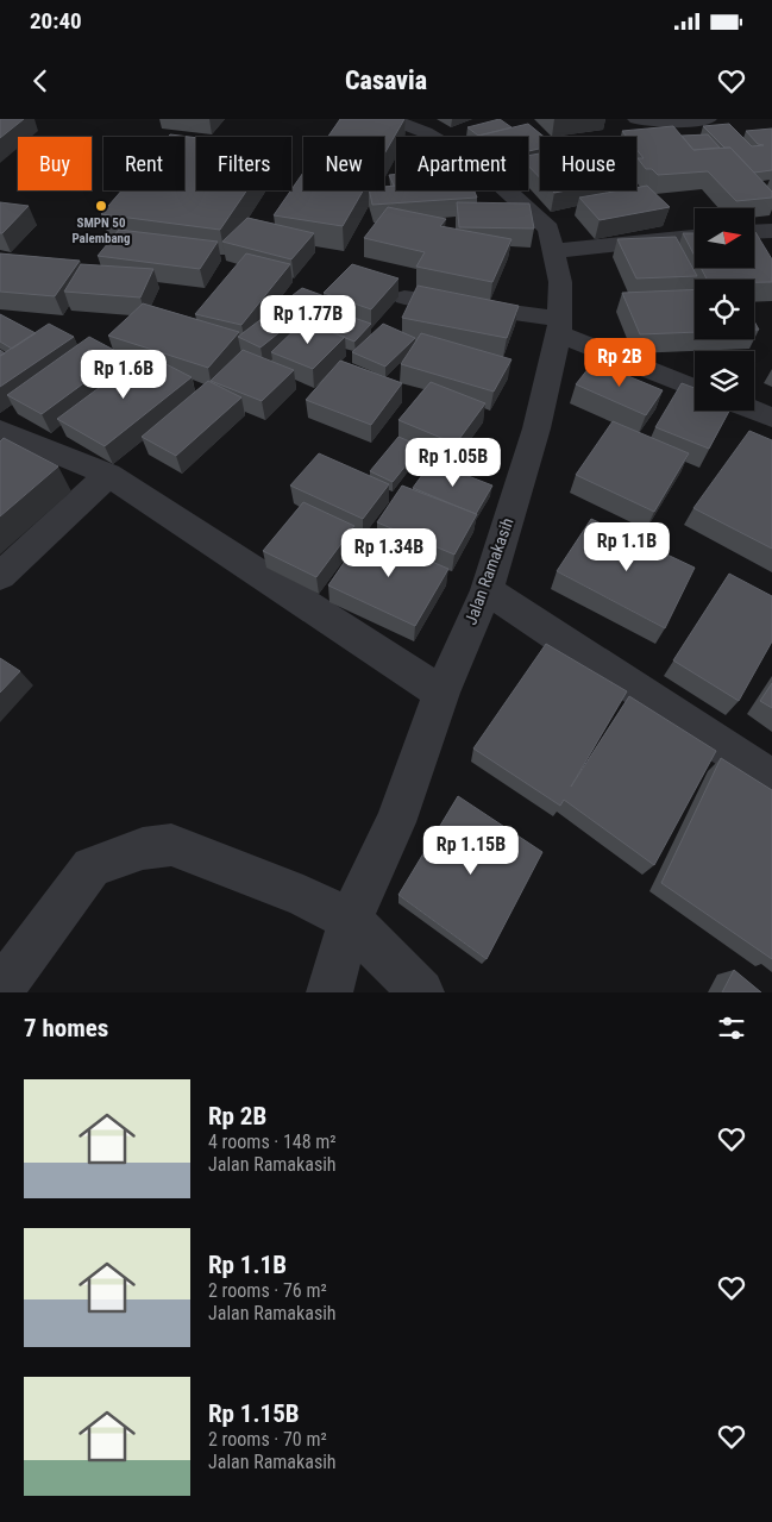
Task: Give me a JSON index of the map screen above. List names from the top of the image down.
{
  "streets": {
    "street": ["Jalan Ramakasih"]
  },
  "places": ["SMPN 50 Palembang"],
  "north": "right",
  "page": {
    "status": "20:40",
    "header": "Casavia",
    "chip": [
      "Buy",
      "Rent",
      "Filters",
      "New",
      "Apartment",
      "House"
    ],
    "price": [
      "Rp 1.77B",
      "Rp 2B",
      "Rp 1.6B",
      "Rp 1.05B",
      "Rp 1.1B",
      "Rp 1.34B",
      "Rp 1.15B"
    ],
    "heading": "7 homes",
    "list": [
      {
        "name": "Rp 2B",
        "note": "4 rooms · 148 m² · Jalan Ramakasih"
      },
      {
        "name": "Rp 1.1B",
        "note": "2 rooms · 76 m² · Jalan Ramakasih"
      },
      {
        "name": "Rp 1.15B",
        "note": "2 rooms · 70 m² · Jalan Ramakasih"
      }
    ]
  }
}
